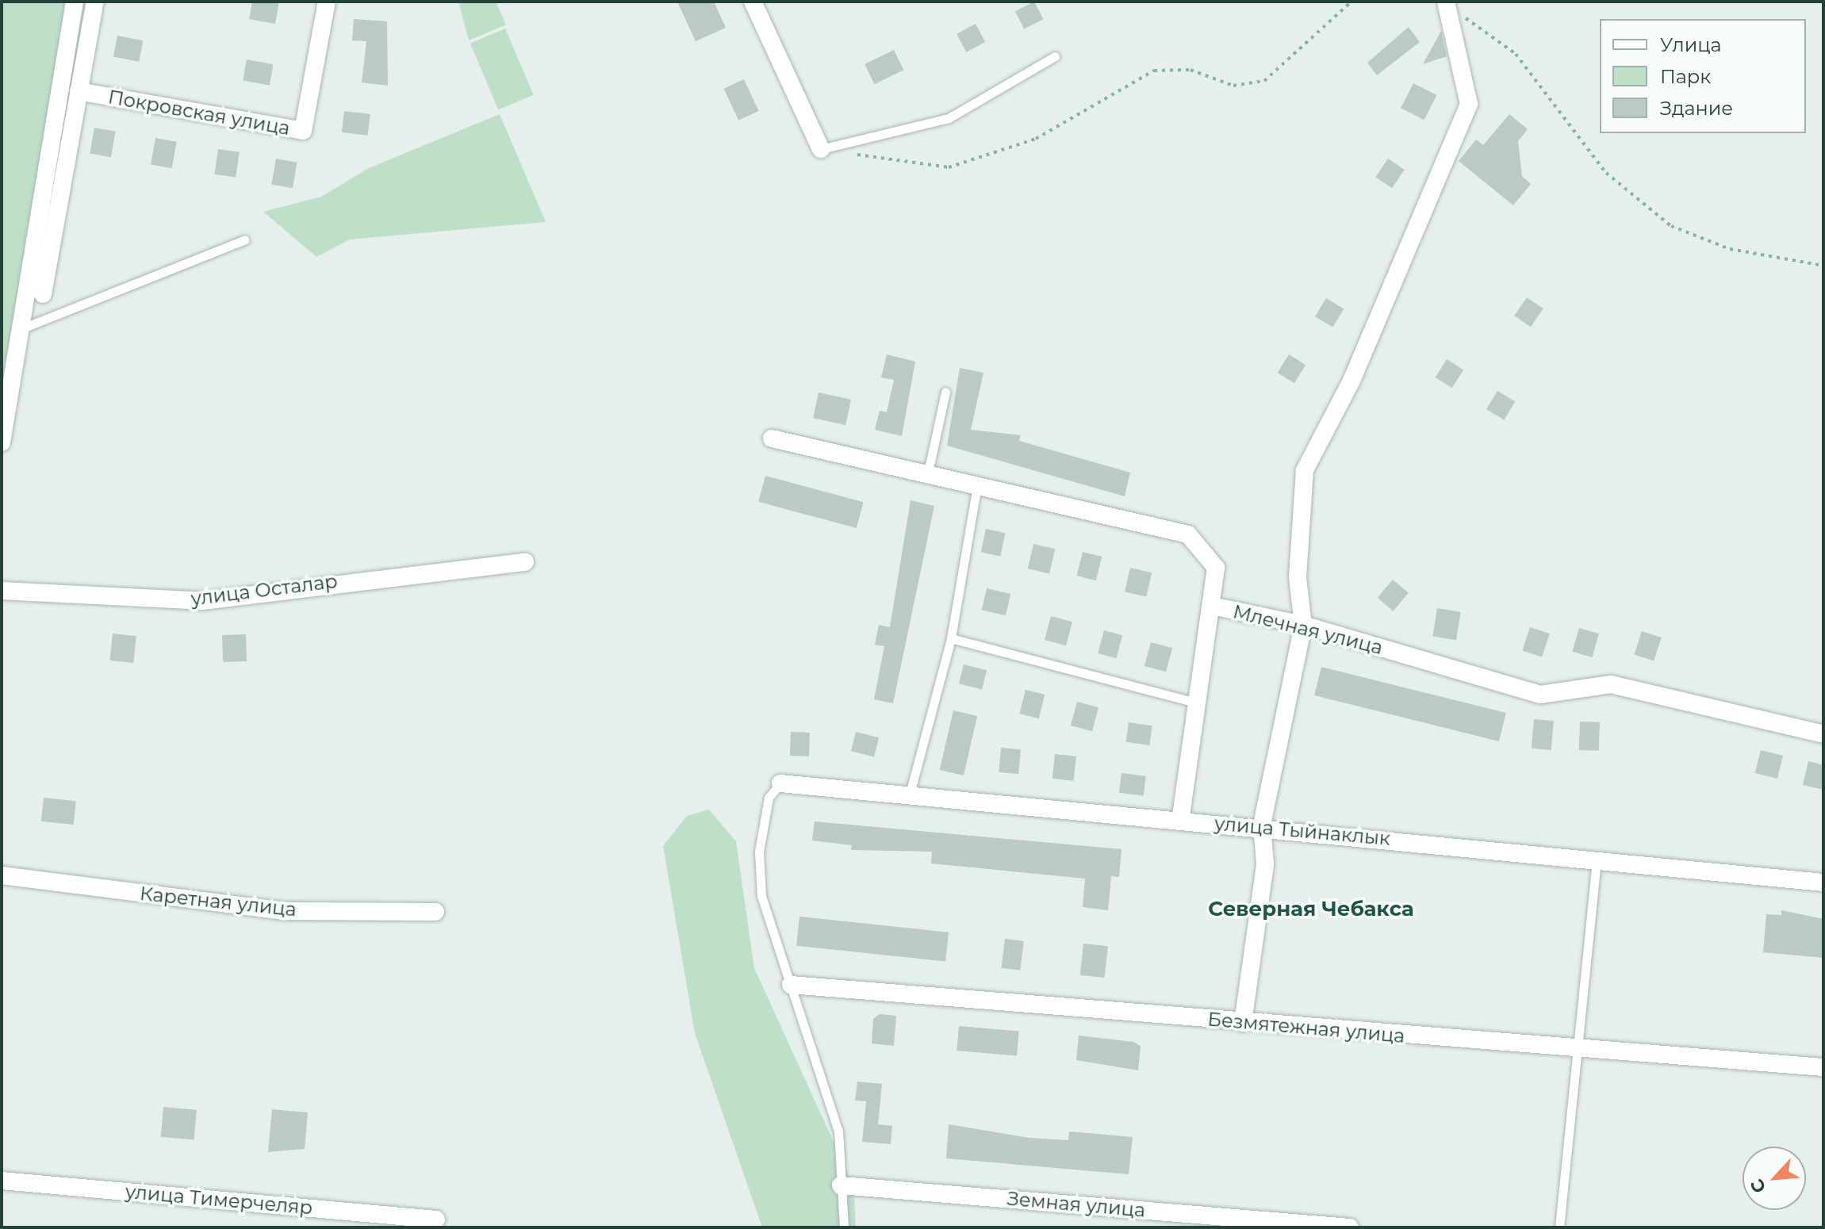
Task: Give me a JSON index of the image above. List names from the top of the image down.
{
  "streets": {
    "street": [
      "Покровская улица",
      "улица Осталар",
      "Млечная улица",
      "улица Тыйнаклык",
      "Каретная улица",
      "Безмятежная улица",
      "улица Тимерчеляр",
      "Земная улица"
    ]
  },
  "districts": ["Северная Чебакса"],
  "legend": ["Улица", "Парк", "Здание"],
  "north": "bottom left"
}
